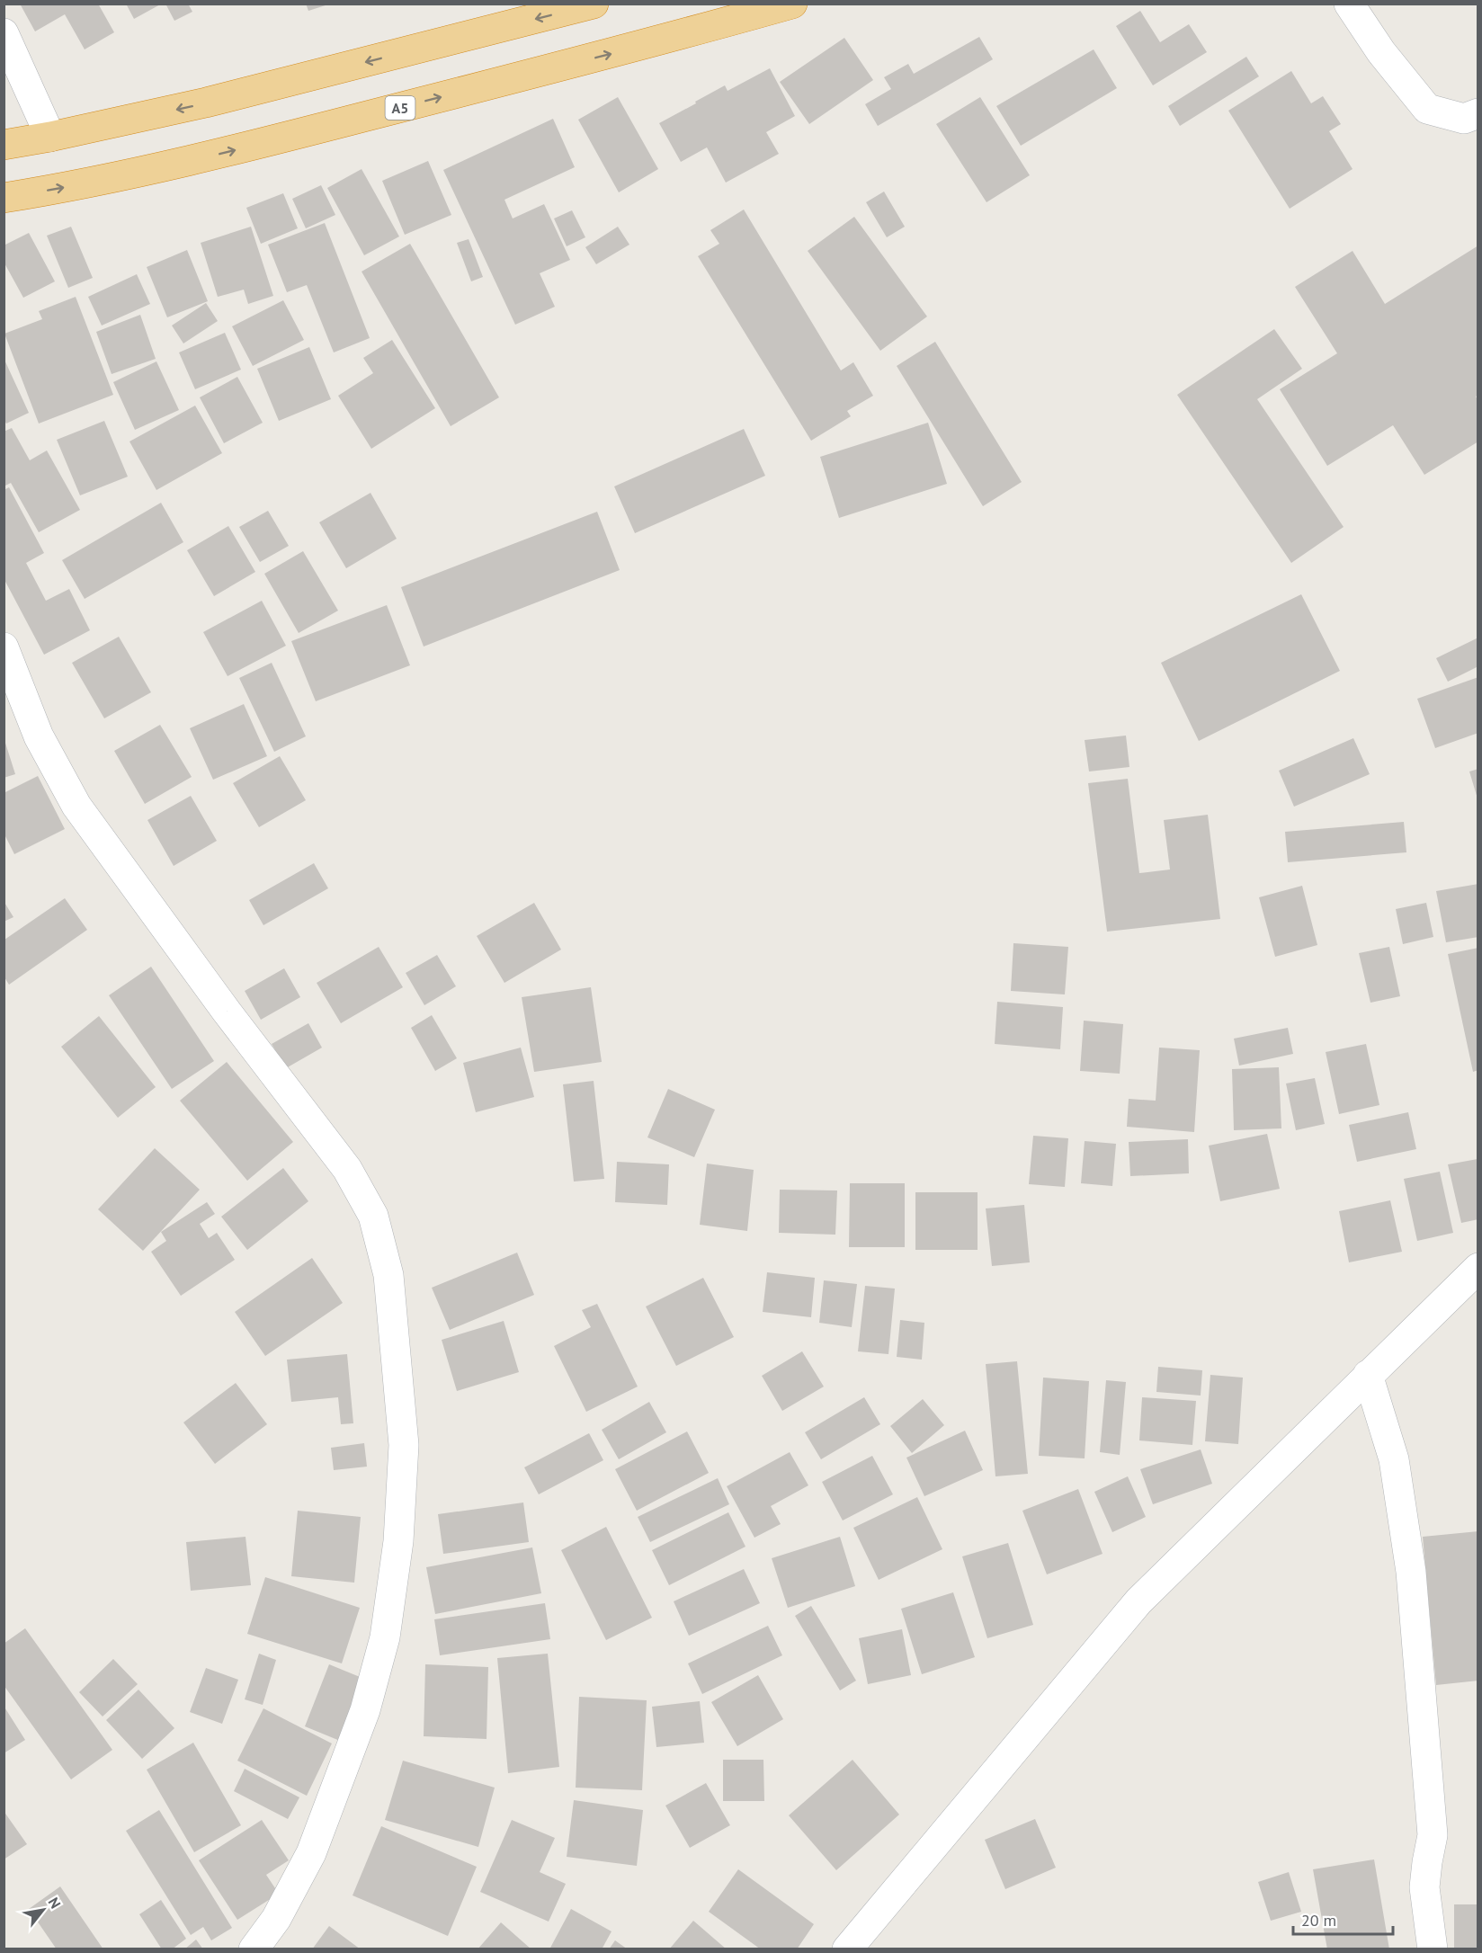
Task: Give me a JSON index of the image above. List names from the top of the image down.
{
  "streets": {
    "highway": ["A5"]
  },
  "scale_bar": "20 m",
  "north": "top right"
}
